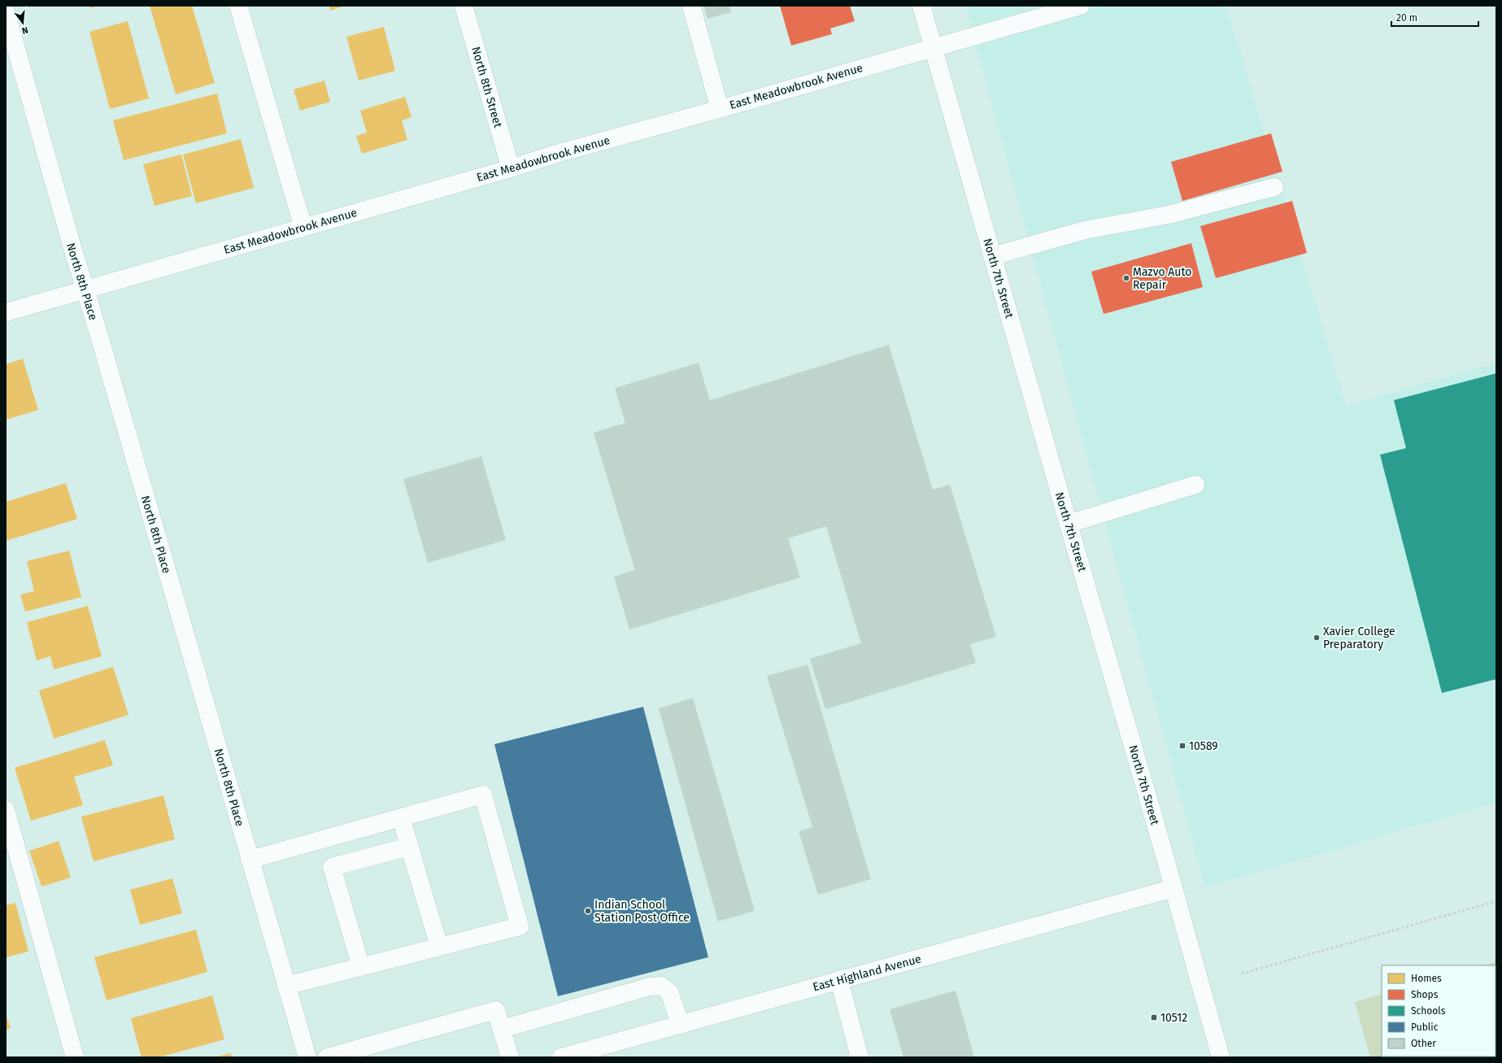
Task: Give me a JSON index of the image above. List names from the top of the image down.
{
  "streets": {
    "street": [
      "East Meadowbrook Avenue",
      "North 8th Street",
      "North 7th Street",
      "North 8th Place",
      "East Highland Avenue"
    ]
  },
  "crossings": [
    ["East Meadowbrook Avenue", "North 8th Street"],
    ["East Meadowbrook Avenue", "North 7th Street"],
    ["East Meadowbrook Avenue", "North 8th Place"],
    ["North 7th Street", "East Highland Avenue"]
  ],
  "places": {
    "other": ["Mazvo Auto Repair", "Xavier College Preparatory", "Indian School Station Post Office"],
    "transit": ["10589", "10512"]
  },
  "legend": [
    "Homes",
    "Shops",
    "Schools",
    "Public",
    "Other"
  ],
  "scale_bar": "20 m",
  "north": "bottom"
}
